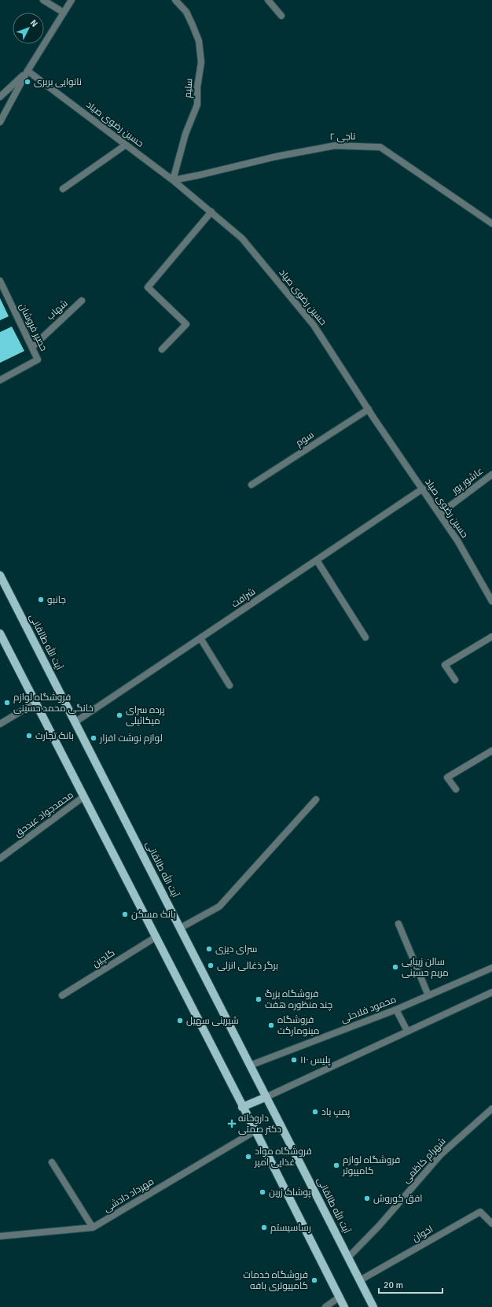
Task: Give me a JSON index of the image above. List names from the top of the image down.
{
  "streets": {
    "main road": ["آیت الله طالقانی"],
    "street": [
      "سلیم",
      "حسین رضوی صیاد",
      "ناجی ۲",
      "شهاب",
      "حصیر فروشان",
      "سوم",
      "عاشور پور",
      "شرافت",
      "محمدجواد عبدحق",
      "گلچین",
      "محمود فلاحتی",
      "شهرام کاظمی",
      "مهرداد دادشی",
      "اخوان"
    ]
  },
  "crossings": [
    ["سلیم", "حسین رضوی صیاد"],
    ["سلیم", "ناجی ۲"],
    ["حسین رضوی صیاد", "ناجی ۲"],
    ["حسین رضوی صیاد", "سوم"],
    ["حسین رضوی صیاد", "عاشور پور"],
    ["حسین رضوی صیاد", "شرافت"],
    ["شهاب", "حصیر فروشان"],
    ["شرافت", "آیت الله طالقانی"],
    ["آیت الله طالقانی", "محمود فلاحتی"],
    ["آیت الله طالقانی", "شهرام کاظمی"],
    ["آیت الله طالقانی", "اخوان"]
  ],
  "places": {
    "other": [
      "نانوایی بربری",
      "جانبو",
      "فروشگاه لوازم خانگی محمد حسینی",
      "پرده سرای میکائیلی",
      "بانک تجارت",
      "لوازم نوشت افزار",
      "بانک مسکن",
      "سرای دیزی",
      "برگر ذغالی انزلی",
      "سالن زیبایی مریم حسینی",
      "فروشگاه بزرگ چند منظوره هفت",
      "شیرینی سهیل",
      "فروشگاه مینومارکت",
      "پلیس ۱۱۰",
      "پمپ باد",
      "فروشگاه مواد غذایی امیر",
      "فروشگاه لوازم کامپیوتر",
      "پوشاک زرین",
      "افق کوروش",
      "رساسیستم",
      "فروشگاه خدمات کامپیوتری بافه"
    ],
    "health": ["داروخانه دکتر صمتی"]
  },
  "scale_bar": "20 m",
  "north": "top right"
}
